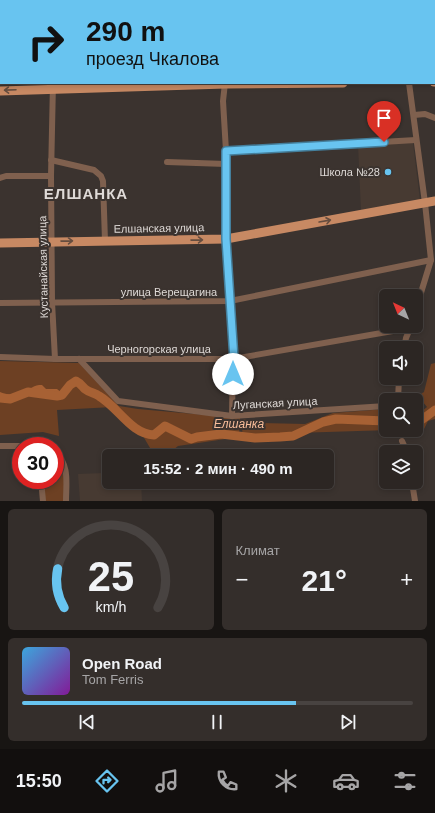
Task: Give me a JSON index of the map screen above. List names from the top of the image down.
{
  "streets": {
    "main road": ["Елшанская улица"],
    "street": [
      "Кустанайская улица",
      "улица Верещагина",
      "Черногорская улица",
      "Луганская улица"
    ]
  },
  "crossings": [
    ["Елшанская улица", "Кустанайская улица"],
    ["Кустанайская улица", "улица Верещагина"],
    ["Кустанайская улица", "Черногорская улица"],
    ["Черногорская улица", "Луганская улица"]
  ],
  "one_way": ["Елшанская улица"],
  "districts": ["ЕЛШАНКА"],
  "water": ["Елшанка"],
  "places": ["Школа №28"],
  "north": "top left",
  "page": {
    "turn": ["290 m", "проезд Чкалова"],
    "limit": "30",
    "trip": "15:52 · 2 мин · 490 m",
    "tile": "Климат",
    "heat": ["−", "21°", "+"],
    "song": ["Open Road", "Tom Ferris"],
    "tabs": "15:50",
    "gauge": ["25", "km/h"]
  }
}
